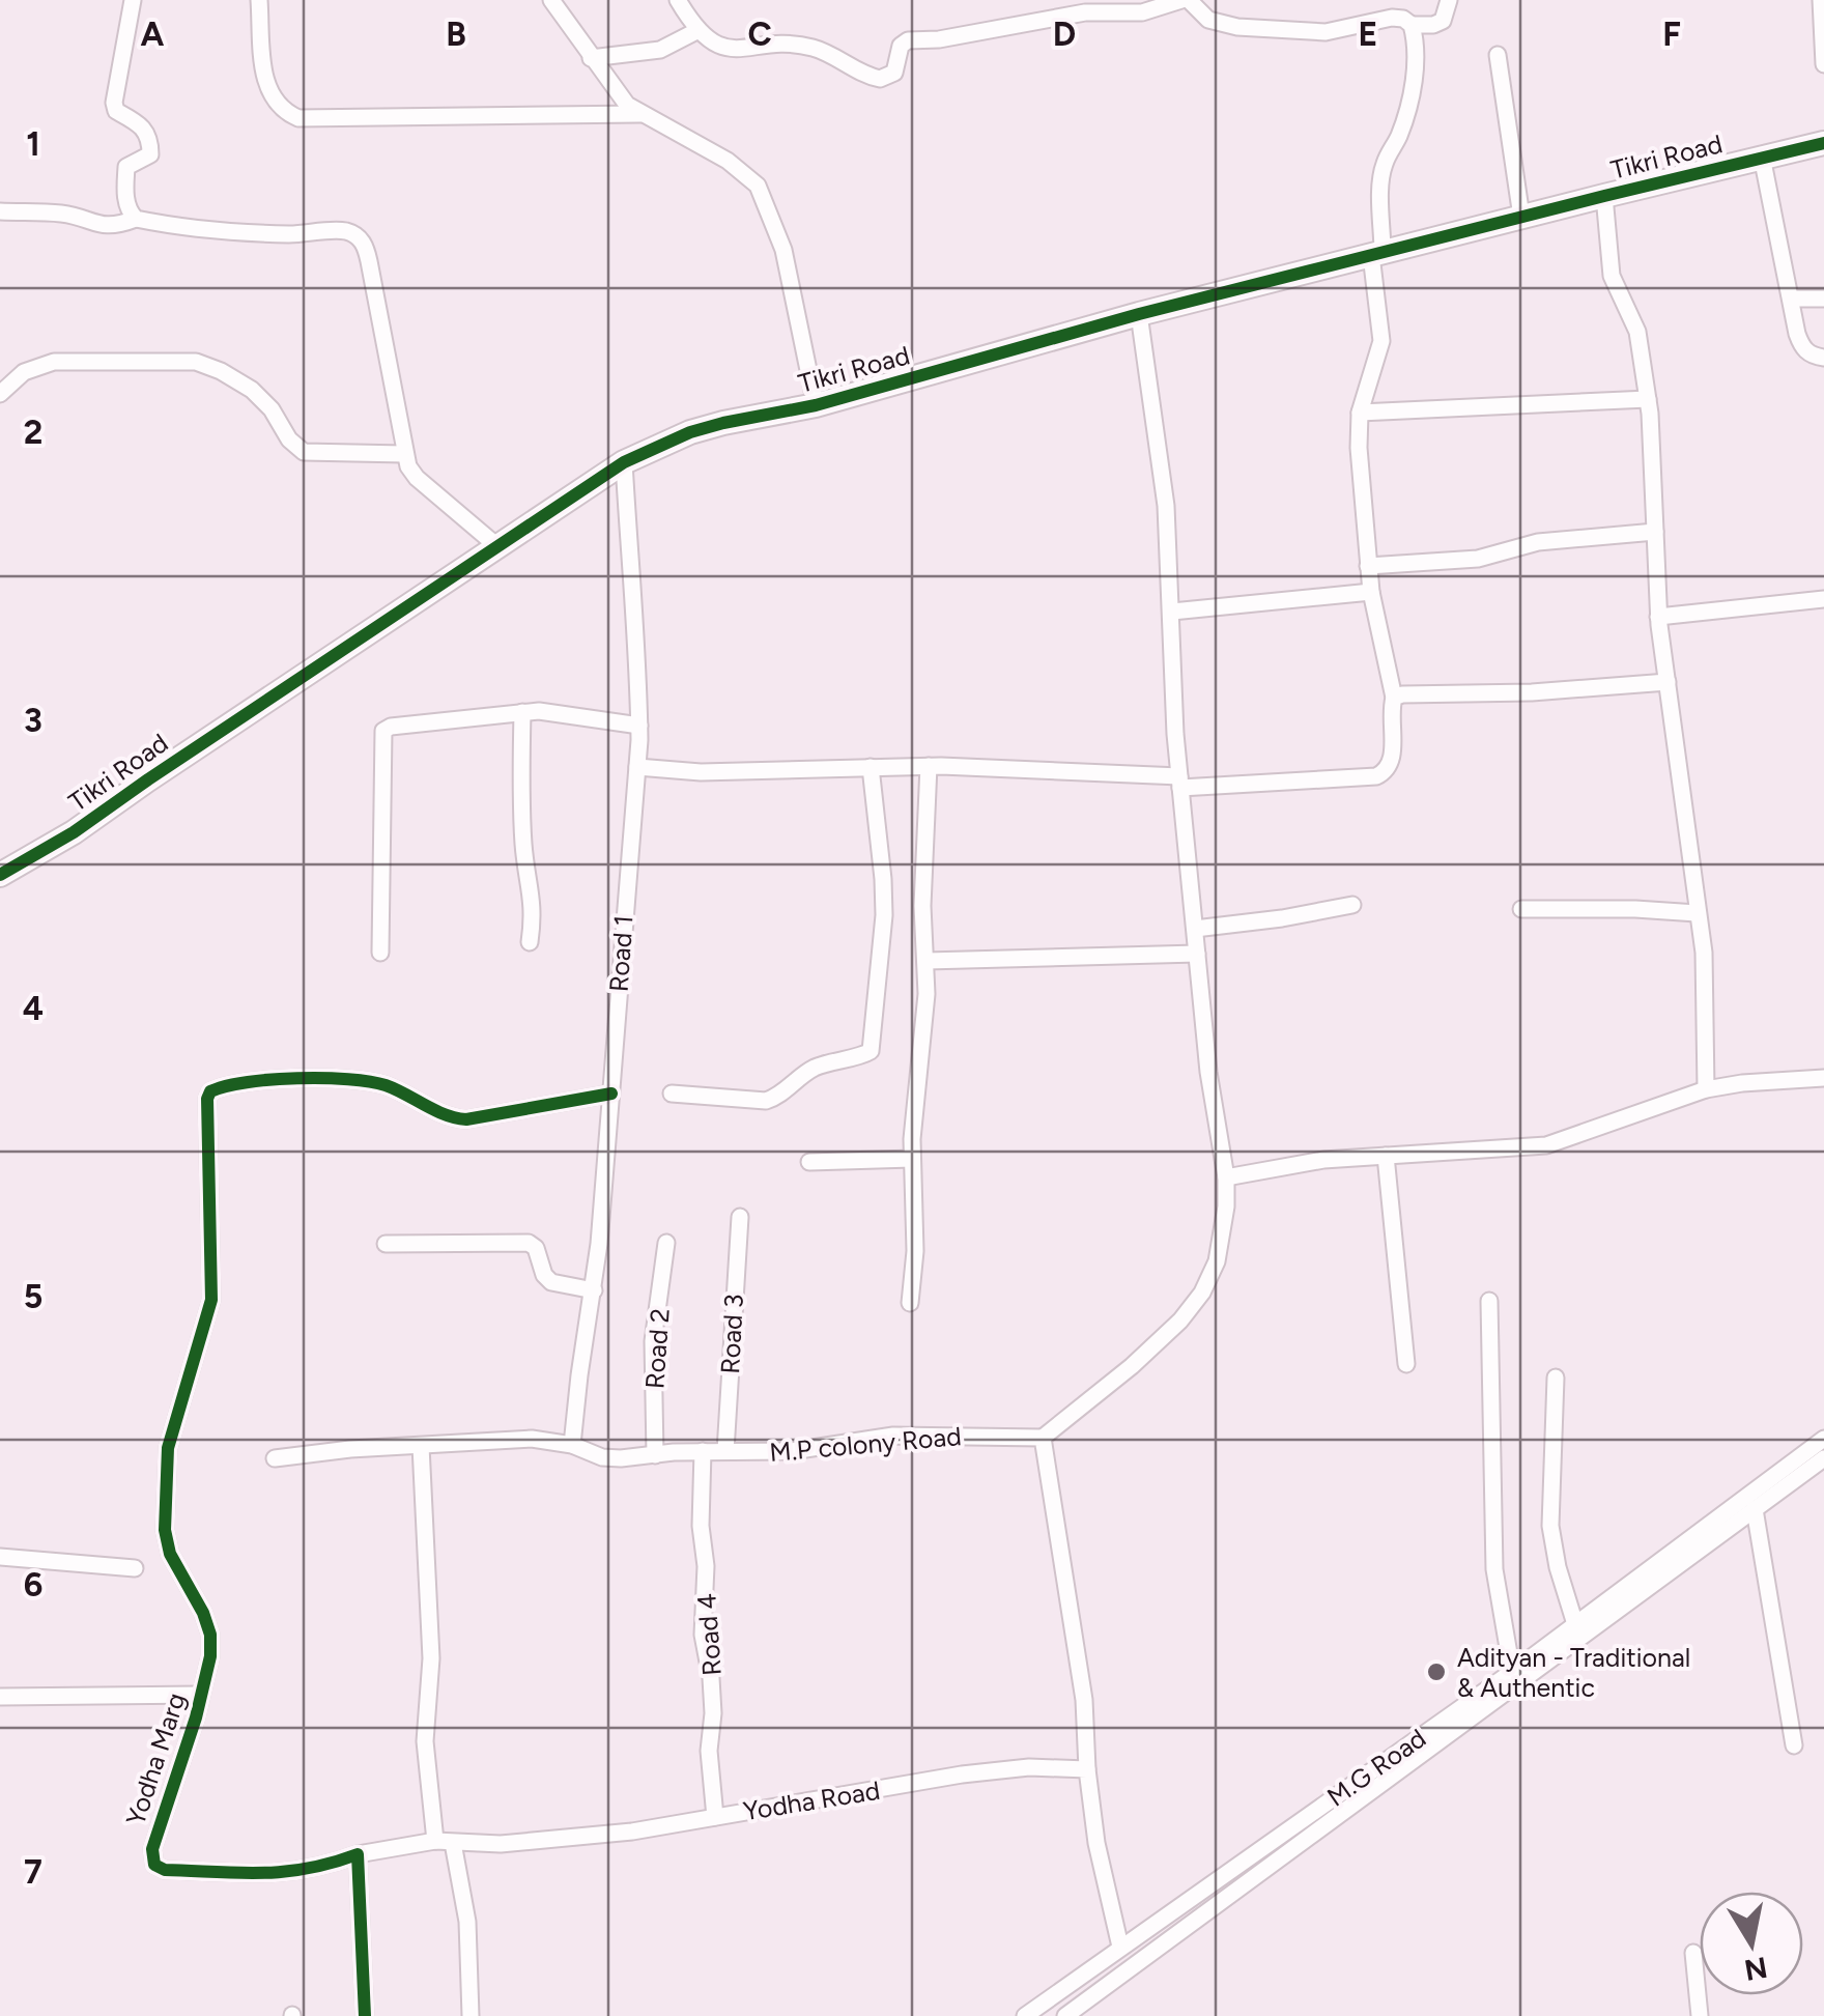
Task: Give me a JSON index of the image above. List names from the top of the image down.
{
  "streets": {
    "street": [
      "Tikri Road",
      "Road 1",
      "Road 3",
      "Road 2",
      "M.P colony Road",
      "Road 4",
      "Yodha Marg",
      "M.G Road",
      "Yodha Road"
    ]
  },
  "crossings": [
    ["Tikri Road", "Road 1"],
    ["Road 1", "M.P colony Road"],
    ["Road 1", "Yodha Marg"],
    ["Road 3", "M.P colony Road"],
    ["Road 2", "M.P colony Road"],
    ["M.P colony Road", "Road 4"],
    ["Road 4", "Yodha Road"],
    ["Yodha Marg", "Yodha Road"]
  ],
  "places": ["Adityan - Traditional & Authentic"],
  "north": "bottom",
  "grid": {
    "columns": [
      "A",
      "B",
      "C",
      "D",
      "E",
      "F"
    ],
    "rows": [
      "1",
      "2",
      "3",
      "4",
      "5",
      "6",
      "7"
    ]
  }
}
